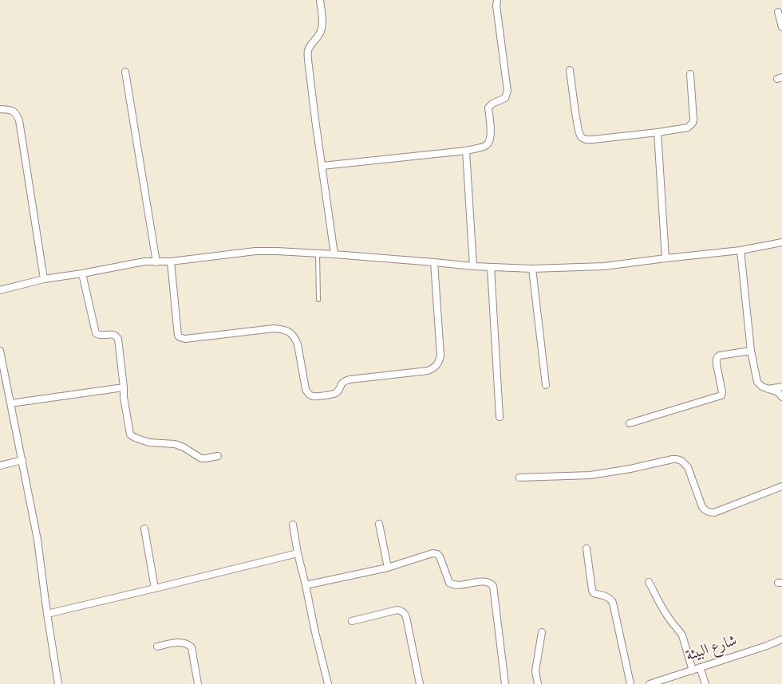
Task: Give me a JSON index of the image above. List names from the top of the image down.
{
  "streets": {
    "street": ["شارع البيئة"]
  }
}
